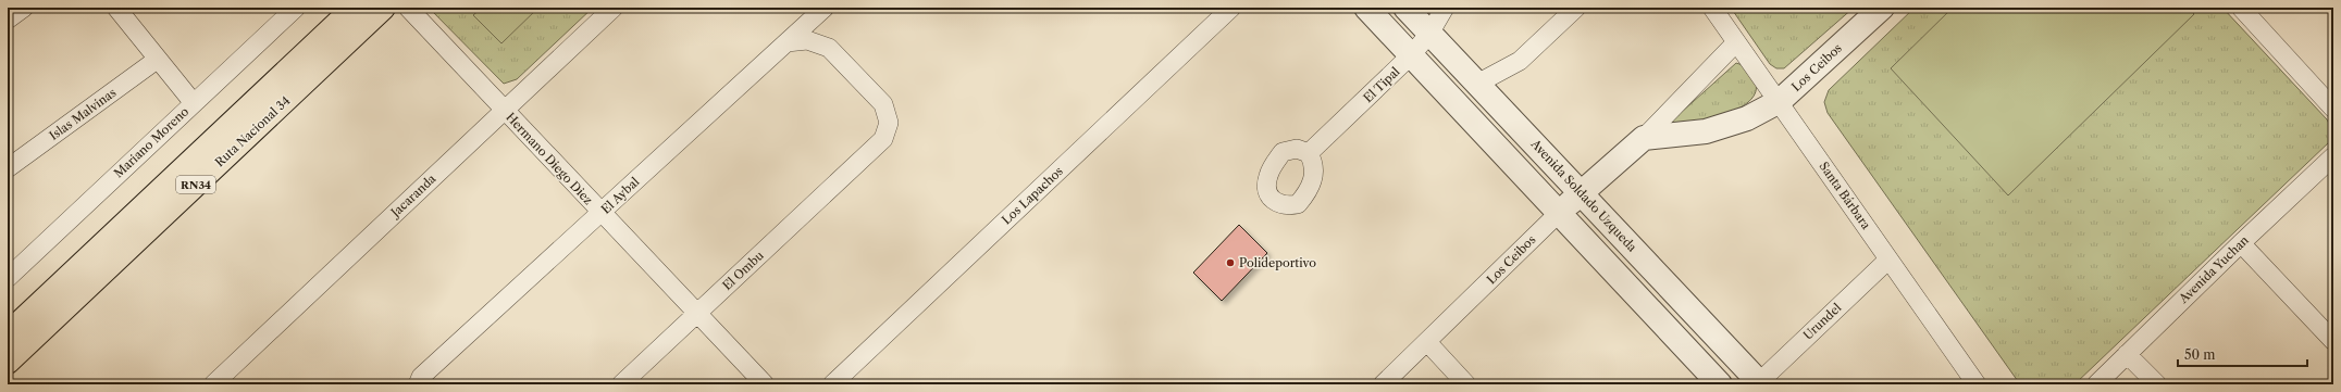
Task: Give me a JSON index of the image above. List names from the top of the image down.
{
  "streets": {
    "highway": ["Ruta Nacional 34", "RN34"],
    "street": [
      "Los Ceibos",
      "El Tipal",
      "Islas Malvinas",
      "Mariano Moreno",
      "Hermano Diego Diez",
      "Jacaranda",
      "El Aybal",
      "Los Lapachos",
      "Avenida Soldado Uzqueda",
      "Santa Bárbara",
      "Avenida Yuchan",
      "El Ombu",
      "Urundel"
    ]
  },
  "crossings": [
    ["Los Ceibos", "Avenida Soldado Uzqueda"],
    ["Los Ceibos", "Santa Bárbara"],
    ["El Tipal", "Avenida Soldado Uzqueda"],
    ["Hermano Diego Diez", "Jacaranda"],
    ["Hermano Diego Diez", "El Aybal"],
    ["Hermano Diego Diez", "El Ombu"],
    ["El Aybal", "El Ombu"],
    ["Avenida Soldado Uzqueda", "Urundel"],
    ["Santa Bárbara", "Urundel"]
  ],
  "places": ["Polideportivo"],
  "scale_bar": "50 m"
}
